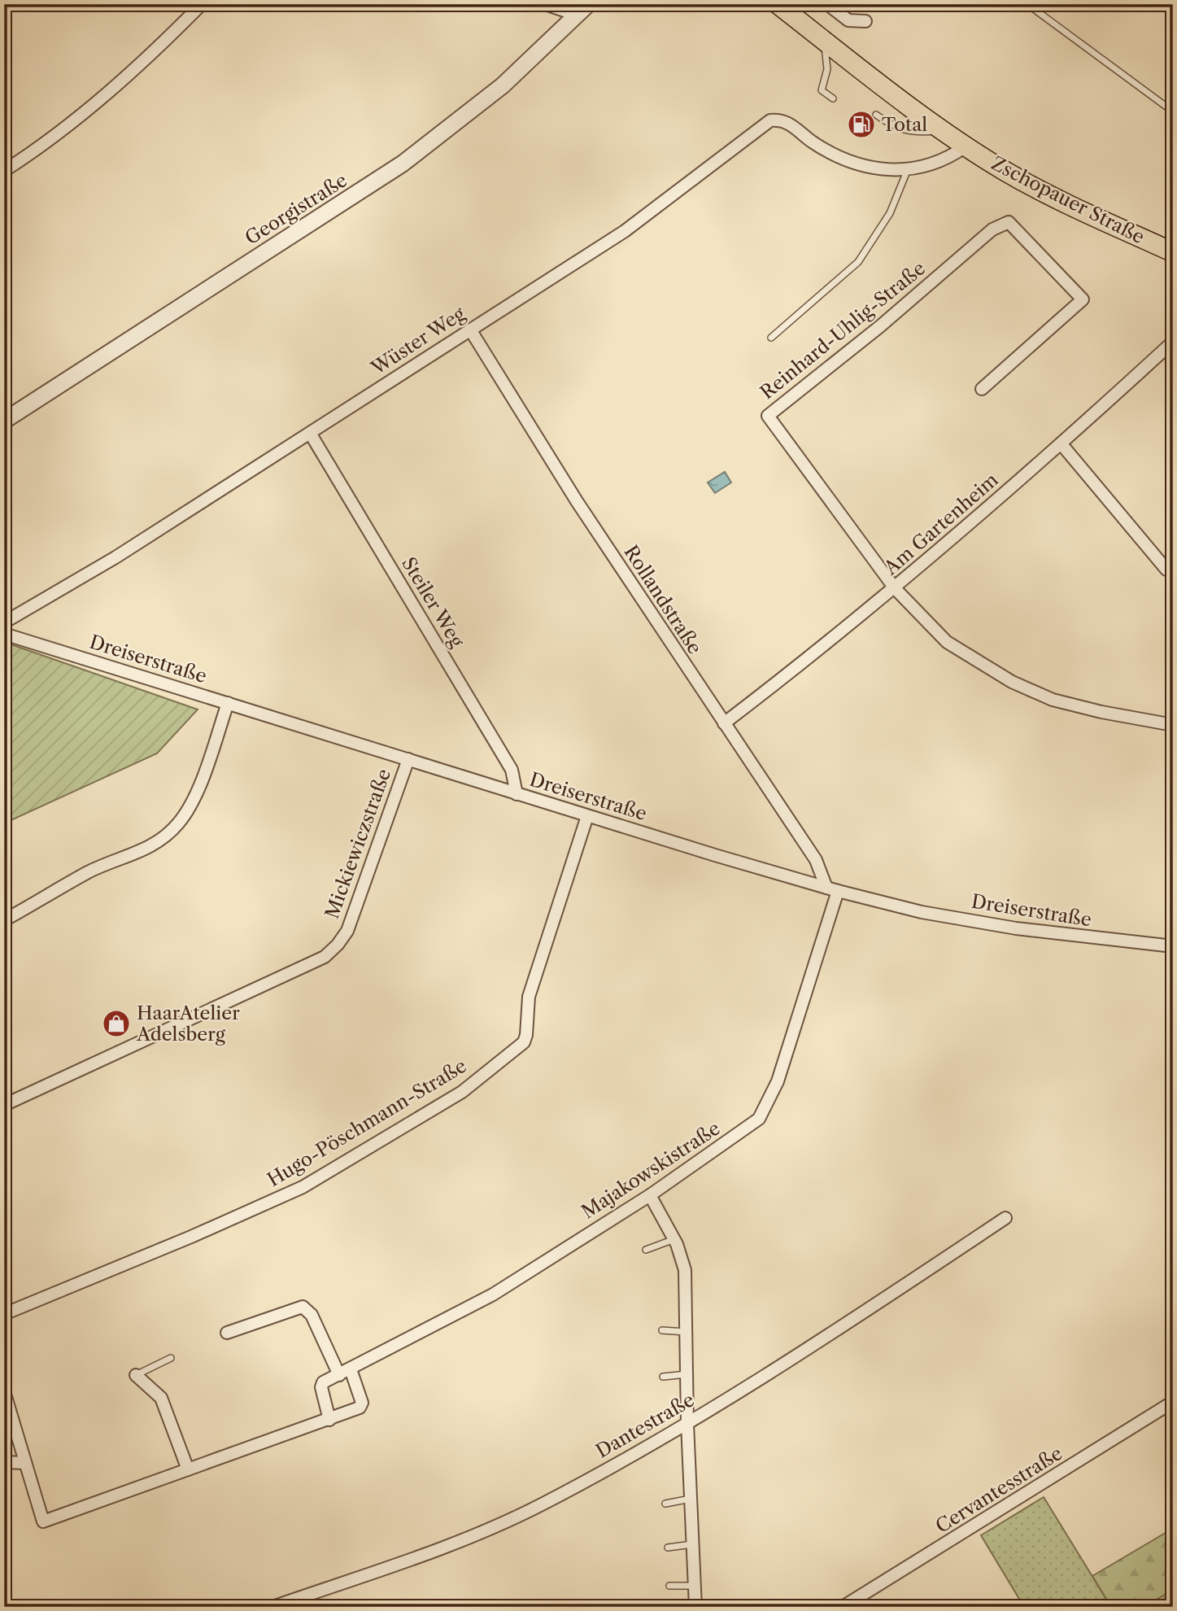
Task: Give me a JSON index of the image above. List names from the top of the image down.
{
  "streets": {
    "main road": ["Zschopauer Straße"],
    "street": [
      "Georgistraße",
      "Reinhard-Uhlig-Straße",
      "Wüster Weg",
      "Am Gartenheim",
      "Rollandstraße",
      "Steiler Weg",
      "Dreiserstraße",
      "Mickiewiczstraße",
      "Hugo-Pöschmann-Straße",
      "Majakowskistraße",
      "Dantestraße",
      "Cervantesstraße"
    ]
  },
  "crossings": [
    ["Reinhard-Uhlig-Straße", "Am Gartenheim"],
    ["Wüster Weg", "Rollandstraße"],
    ["Wüster Weg", "Steiler Weg"],
    ["Am Gartenheim", "Rollandstraße"],
    ["Rollandstraße", "Dreiserstraße"],
    ["Rollandstraße", "Majakowskistraße"],
    ["Steiler Weg", "Dreiserstraße"],
    ["Dreiserstraße", "Mickiewiczstraße"],
    ["Dreiserstraße", "Hugo-Pöschmann-Straße"],
    ["Dreiserstraße", "Majakowskistraße"]
  ],
  "places": {
    "fuel station": ["Total"],
    "shop": ["HaarAtelier Adelsberg"]
  }
}
